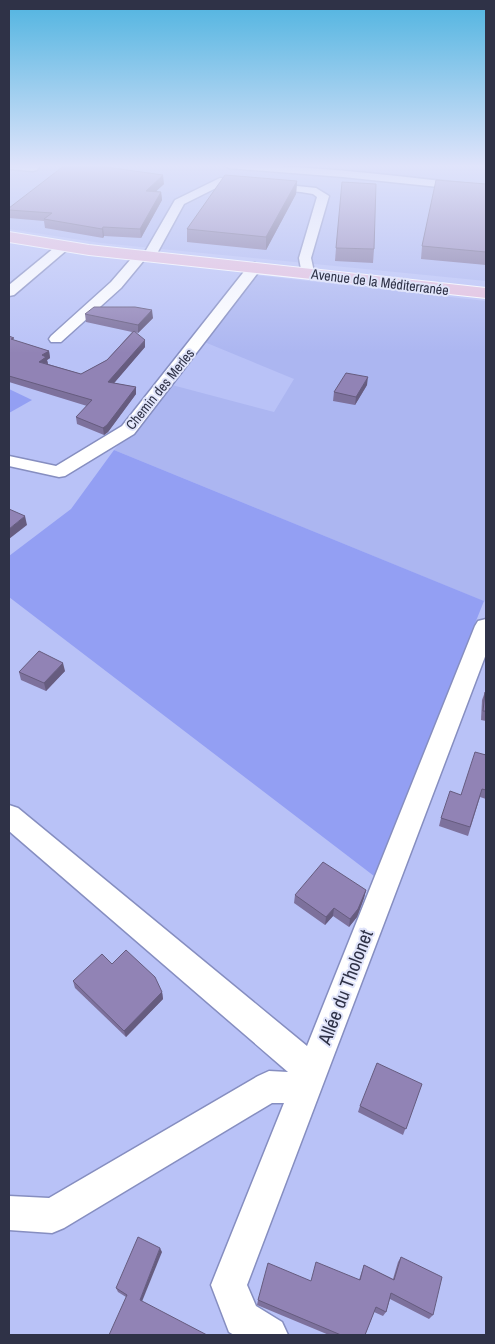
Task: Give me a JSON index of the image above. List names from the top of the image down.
{
  "streets": {
    "main road": ["Avenue de la Méditerranée"],
    "street": ["Chemin des Merles", "Allée du Tholonet"]
  },
  "crossings": [
    ["Avenue de la Méditerranée", "Chemin des Merles"]
  ]
}
